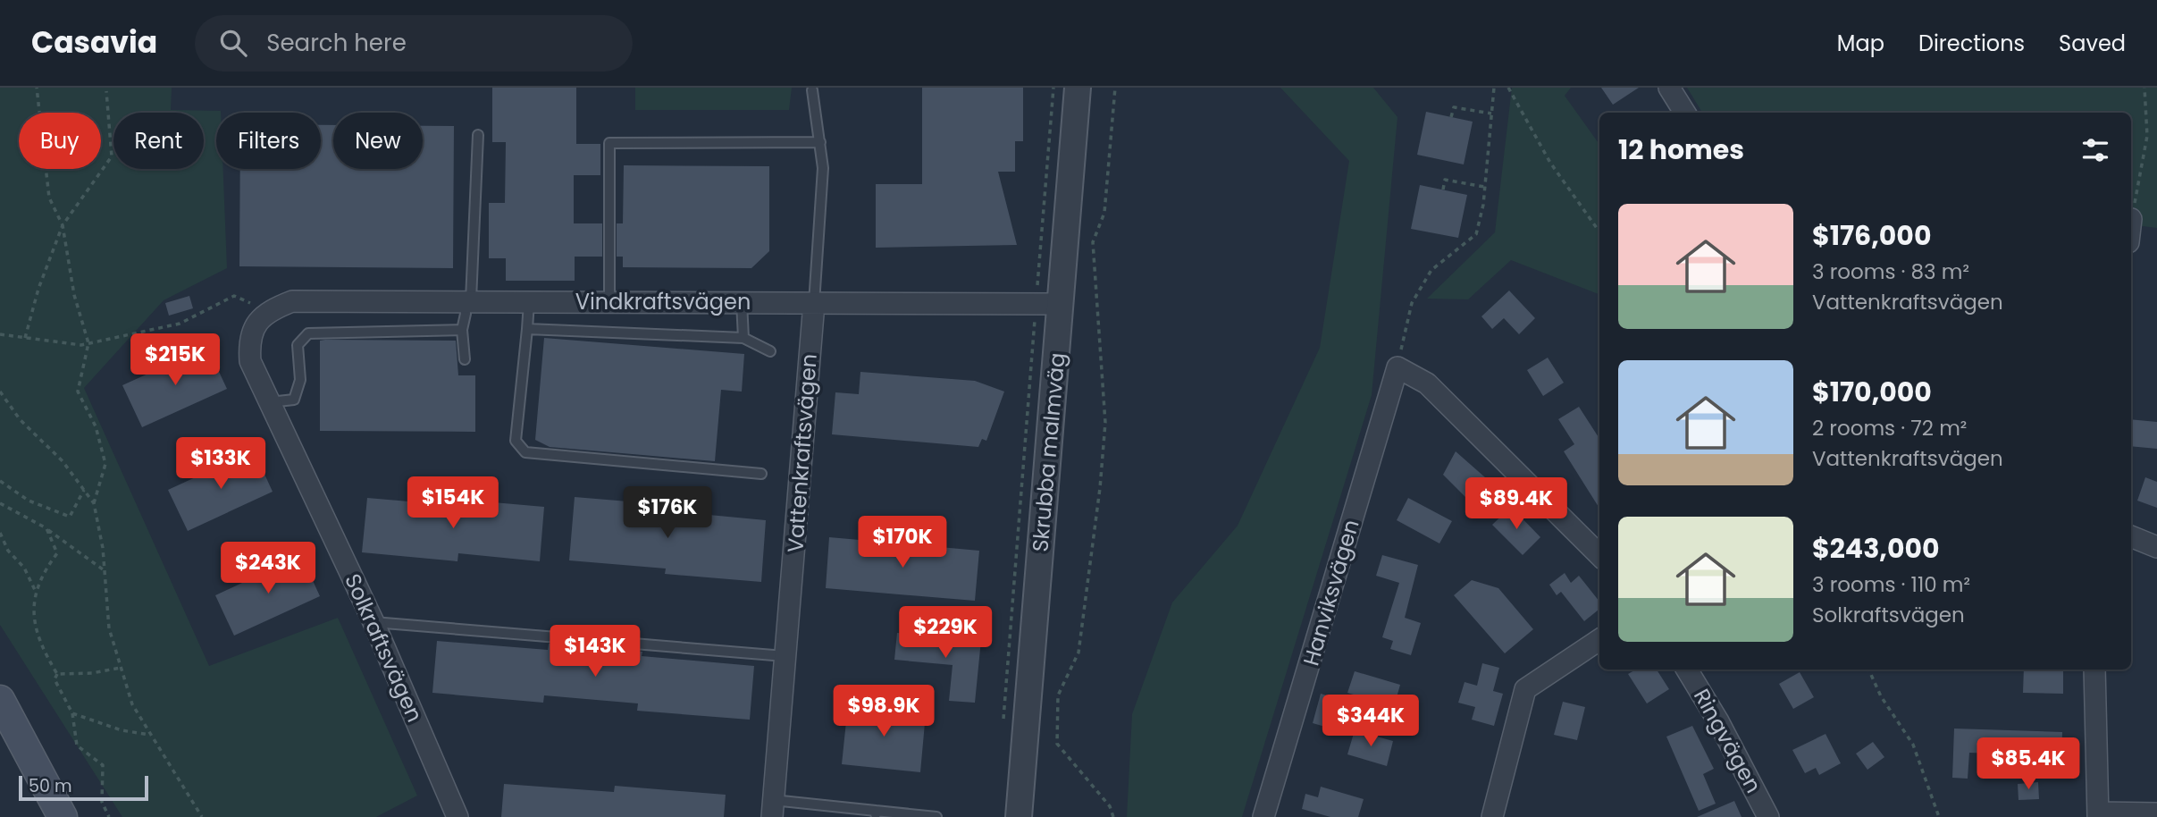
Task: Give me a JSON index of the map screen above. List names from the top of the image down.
{
  "streets": {
    "street": [
      "Vindkraftsvägen",
      "Skrubba malmväg",
      "Vattenkraftsvägen",
      "Hanviksvägen",
      "Solkraftsvägen",
      "Ringvägen"
    ]
  },
  "crossings": [
    ["Vindkraftsvägen", "Skrubba malmväg"],
    ["Vindkraftsvägen", "Vattenkraftsvägen"],
    ["Vindkraftsvägen", "Solkraftsvägen"]
  ],
  "scale_bar": "50 m",
  "page": {
    "header": "Casavia",
    "search": "Search here",
    "nav": ["Map", "Directions", "Saved"],
    "chip": [
      "Buy",
      "Rent",
      "Filters",
      "New"
    ],
    "heading": "12 homes",
    "list": [
      {
        "name": "$176,000",
        "note": "3 rooms · 83 m² · Vattenkraftsvägen"
      },
      {
        "name": "$170,000",
        "note": "2 rooms · 72 m² · Vattenkraftsvägen"
      },
      {
        "name": "$243,000",
        "note": "3 rooms · 110 m² · Solkraftsvägen"
      }
    ],
    "price": [
      "$215K",
      "$133K",
      "$154K",
      "$89.4K",
      "$176K",
      "$170K",
      "$243K",
      "$229K",
      "$143K",
      "$98.9K",
      "$344K",
      "$85.4K"
    ],
    "scale": "50 m"
  }
}
